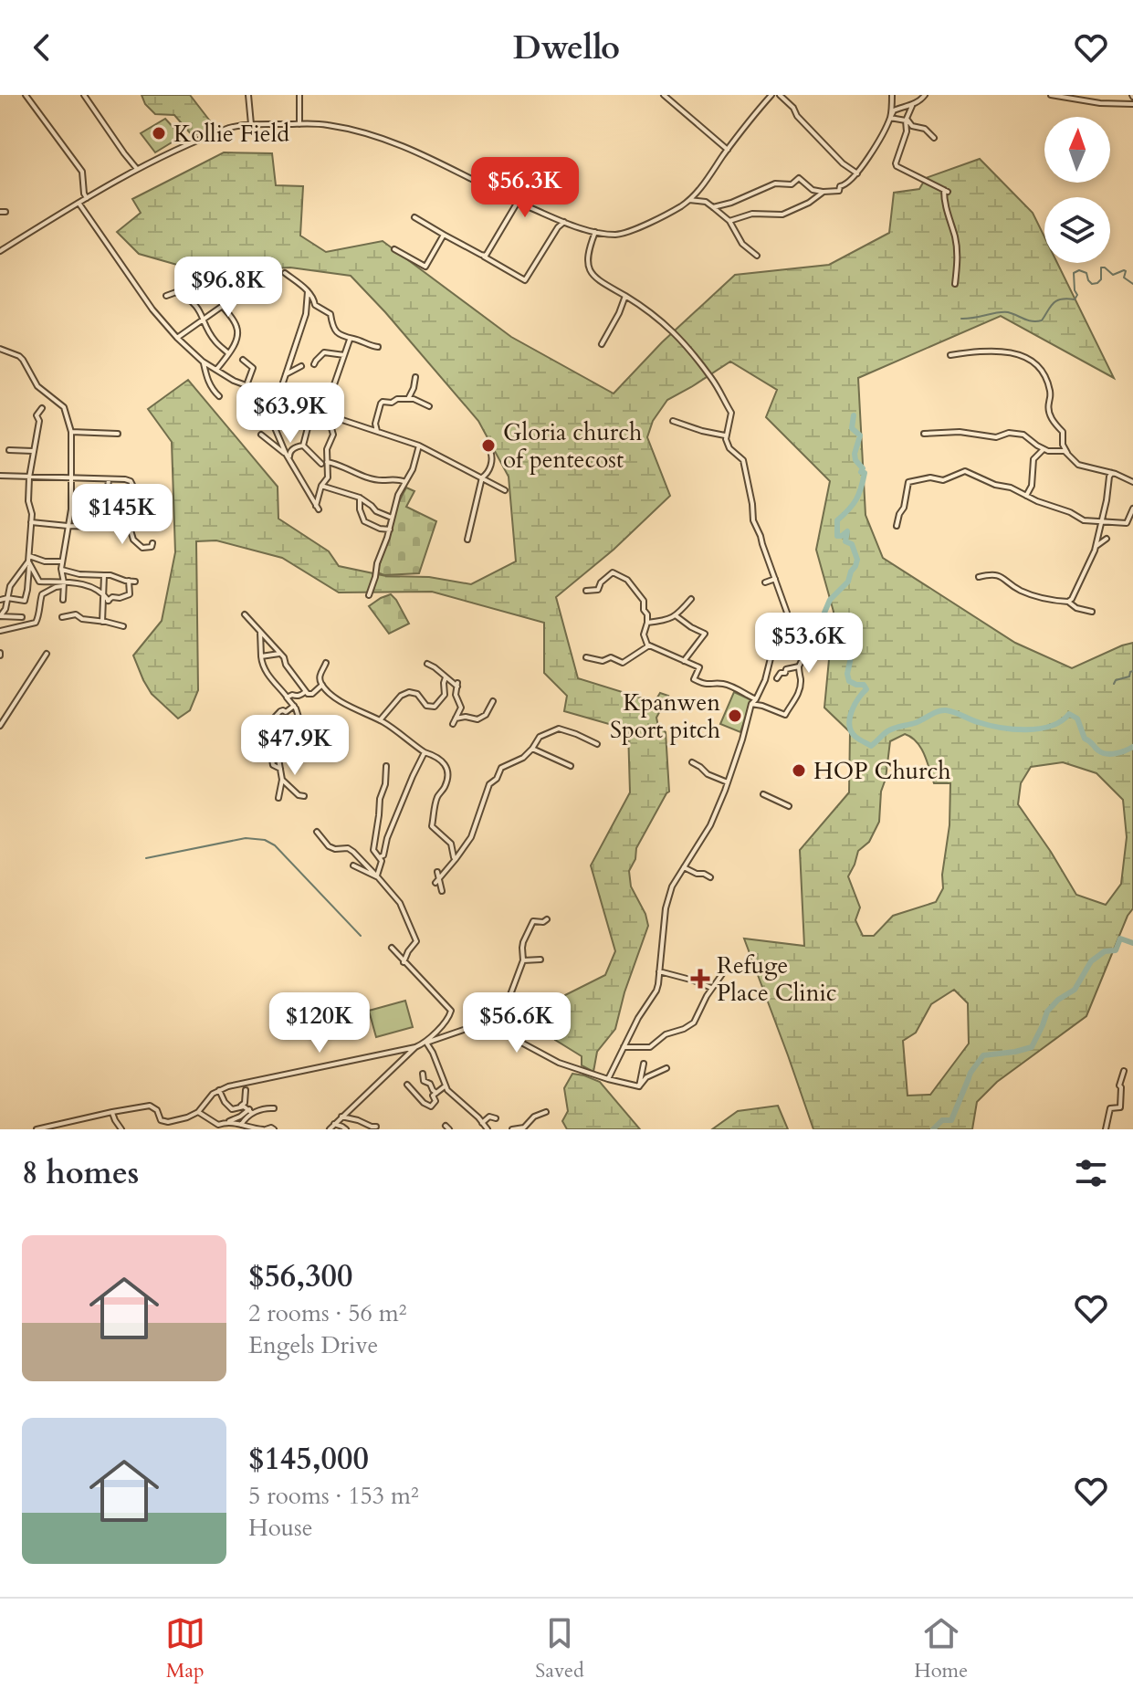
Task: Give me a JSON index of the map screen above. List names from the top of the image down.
{
  "places": {
    "other": [
      "Kollie Field",
      "Gloria church of pentecost",
      "Kpanwen Sport pitch",
      "HOP Church"
    ],
    "health": ["Refuge Place Clinic"]
  },
  "north": "top",
  "page": {
    "header": "Dwello",
    "price": [
      "$56.3K",
      "$96.8K",
      "$63.9K",
      "$145K",
      "$53.6K",
      "$47.9K",
      "$120K",
      "$56.6K"
    ],
    "heading": "8 homes",
    "list": [
      {
        "name": "$56,300",
        "note": "2 rooms · 56 m² · Engels Drive"
      },
      {
        "name": "$145,000",
        "note": "5 rooms · 153 m² · House"
      }
    ],
    "tabs": ["Map", "Saved", "Home"]
  }
}
